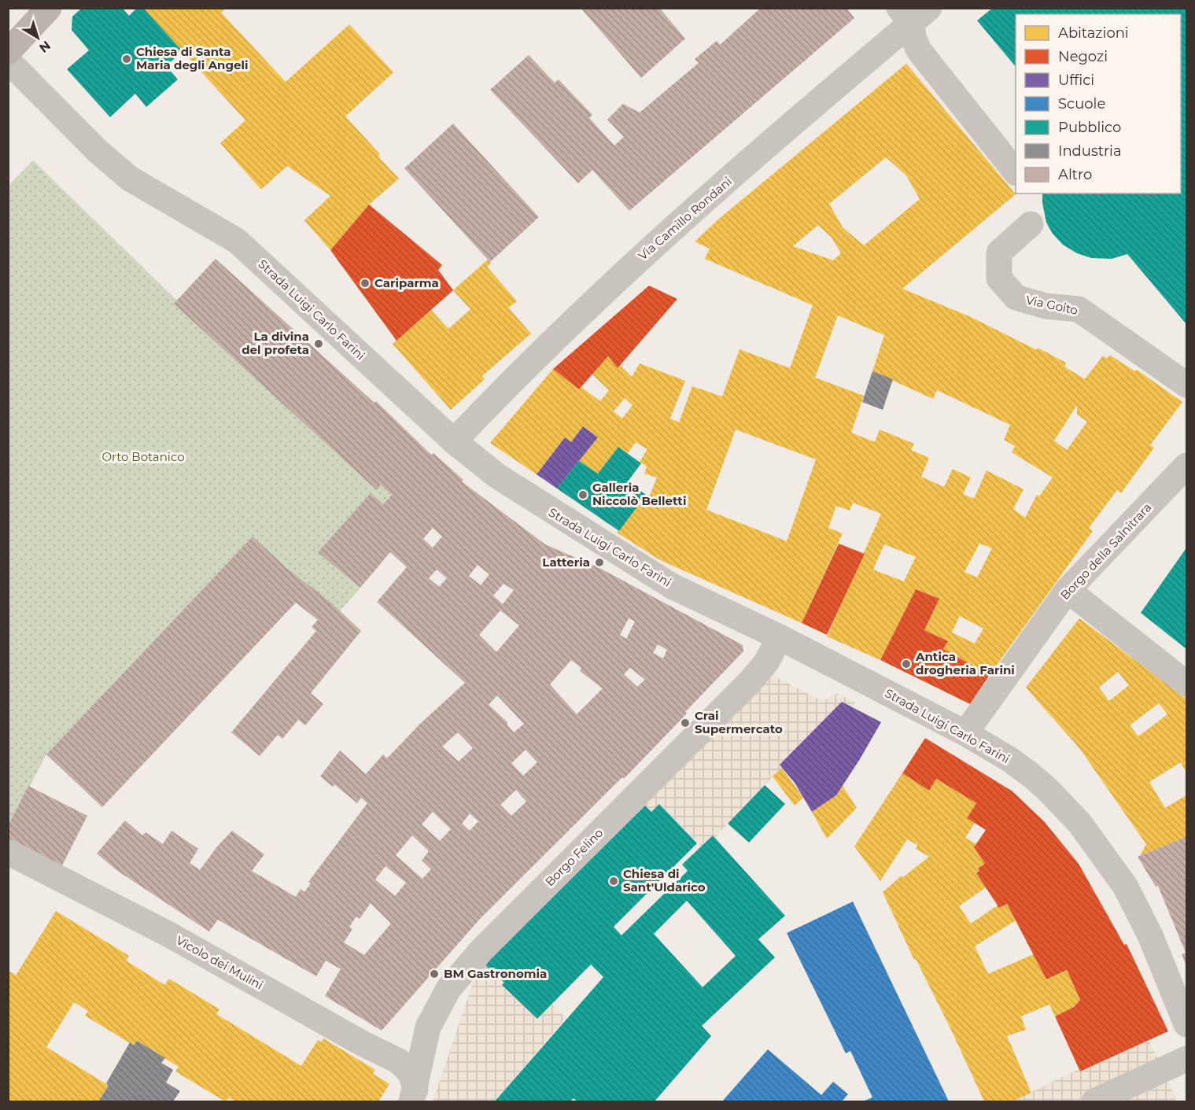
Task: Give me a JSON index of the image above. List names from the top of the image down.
{
  "streets": {
    "street": [
      "Via Camillo Rondani",
      "Via Goito",
      "Strada Luigi Carlo Farini",
      "Borgo della Salnitrara",
      "Borgo Felino",
      "Vicolo dei Mulini"
    ]
  },
  "crossings": [
    ["Via Camillo Rondani", "Strada Luigi Carlo Farini"],
    ["Strada Luigi Carlo Farini", "Borgo della Salnitrara"],
    ["Strada Luigi Carlo Farini", "Borgo Felino"],
    ["Borgo Felino", "Vicolo dei Mulini"]
  ],
  "parks": ["Orto Botanico"],
  "places": [
    "Chiesa di Santa Maria degli Angeli",
    "Cariparma",
    "La divina del profeta",
    "Galleria Niccolò Belletti",
    "Latteria",
    "Antica drogheria Farini",
    "Crai Supermercato",
    "Chiesa di Sant'Uldarico",
    "BM Gastronomia"
  ],
  "legend": [
    "Abitazioni",
    "Negozi",
    "Uffici",
    "Scuole",
    "Pubblico",
    "Industria",
    "Altro"
  ],
  "north": "bottom right"
}
